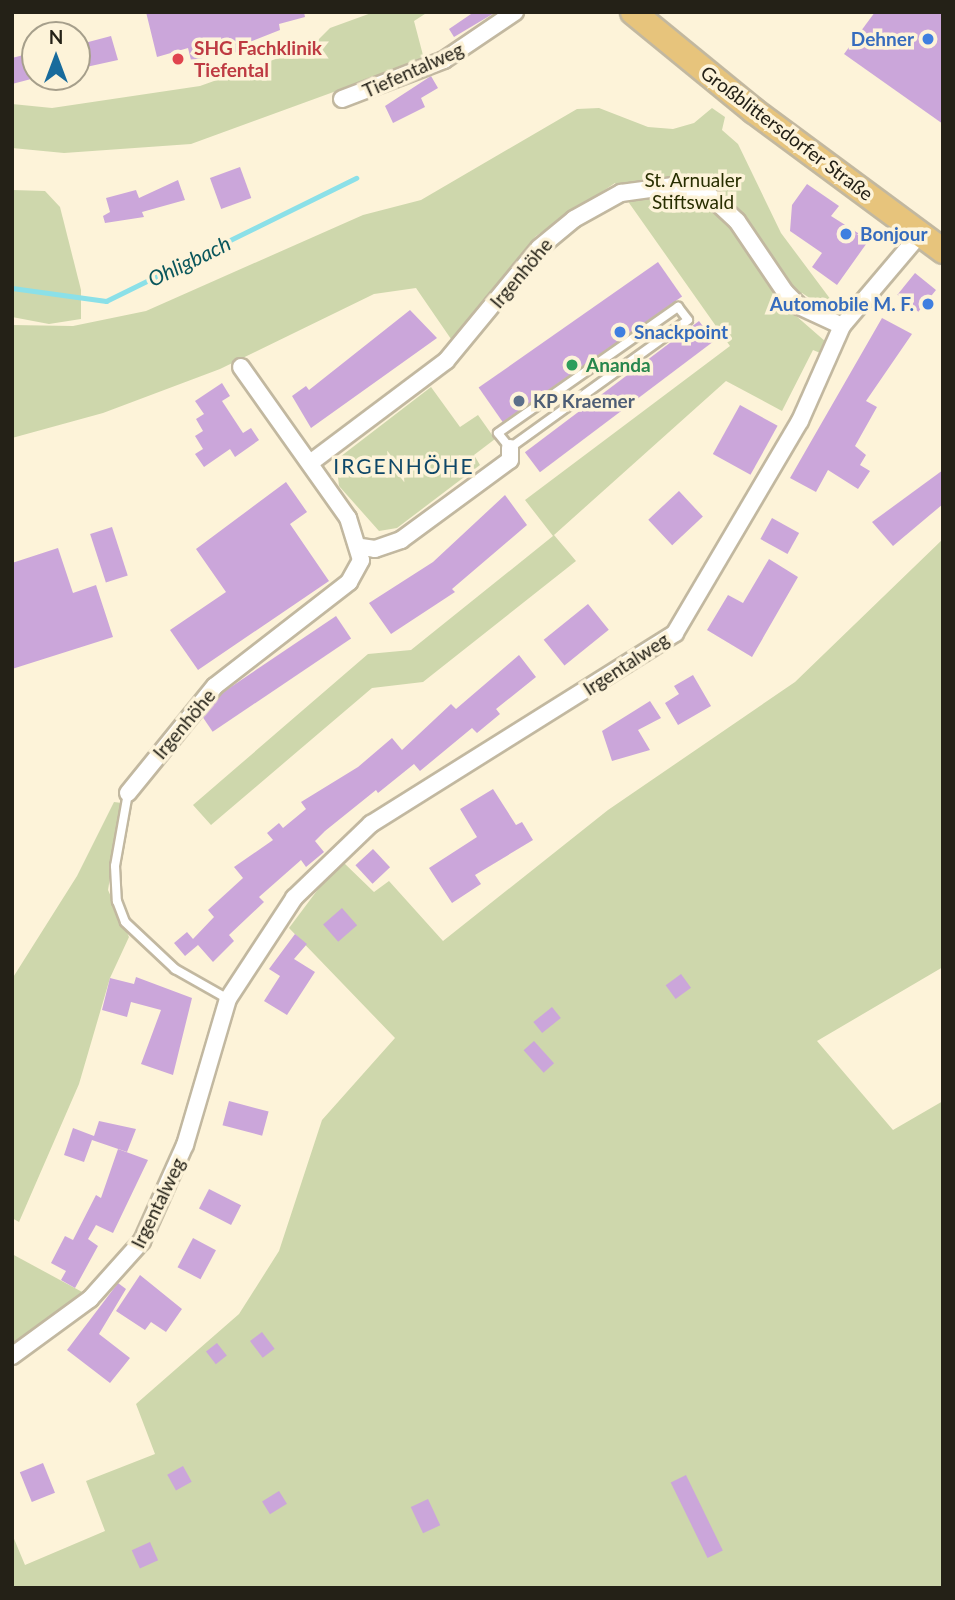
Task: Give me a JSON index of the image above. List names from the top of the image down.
{
  "streets": {
    "main road": ["Großblittersdorfer Straße"],
    "street": ["Tiefentalweg", "Irgenhöhe", "Irgentalweg"]
  },
  "crossings": [
    ["Großblittersdorfer Straße", "Irgentalweg"],
    ["Irgenhöhe", "Irgentalweg"]
  ],
  "districts": ["IRGENHÖHE"],
  "water": ["Ohligbach"],
  "parks": ["St. Arnualer Stiftswald"],
  "places": [
    "Dehner",
    "SHG Fachklinik Tiefental",
    "Bonjour",
    "Automobile M. F.",
    "Snackpoint",
    "Ananda",
    "KP Kraemer"
  ],
  "north": "top"
}
